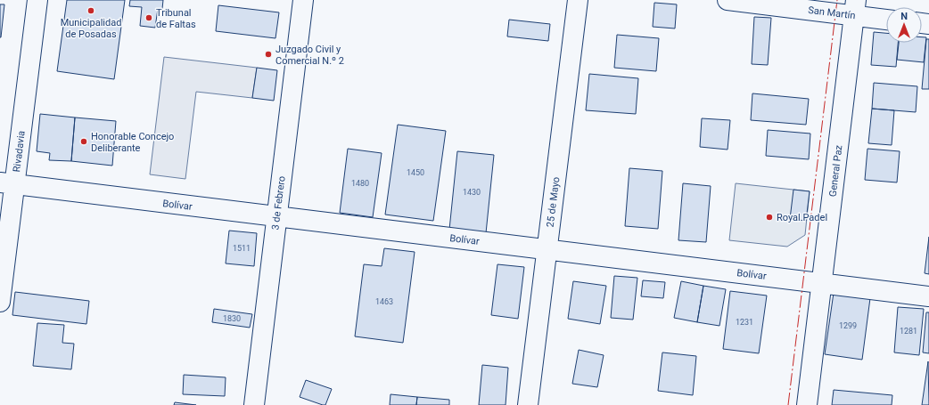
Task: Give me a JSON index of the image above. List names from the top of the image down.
{
  "streets": {
    "street": [
      "San Martín",
      "Rivadavia",
      "General Paz",
      "25 de Mayo",
      "3 de Febrero",
      "Bolívar"
    ]
  },
  "crossings": [
    ["San Martín", "General Paz"],
    ["Rivadavia", "Bolívar"],
    ["General Paz", "Bolívar"],
    ["25 de Mayo", "Bolívar"],
    ["3 de Febrero", "Bolívar"]
  ],
  "places": [
    "Municipalidad de Posadas",
    "Tribunal de Faltas",
    "Juzgado Civil y Comercial N.º 2",
    "Honorable Concejo Deliberante",
    "Royal Padel"
  ],
  "house_numbers": [
    "1450",
    "1480",
    "1430",
    "1511",
    "1463",
    "1830",
    "1231",
    "1299",
    "1281"
  ],
  "north": "top"
}
